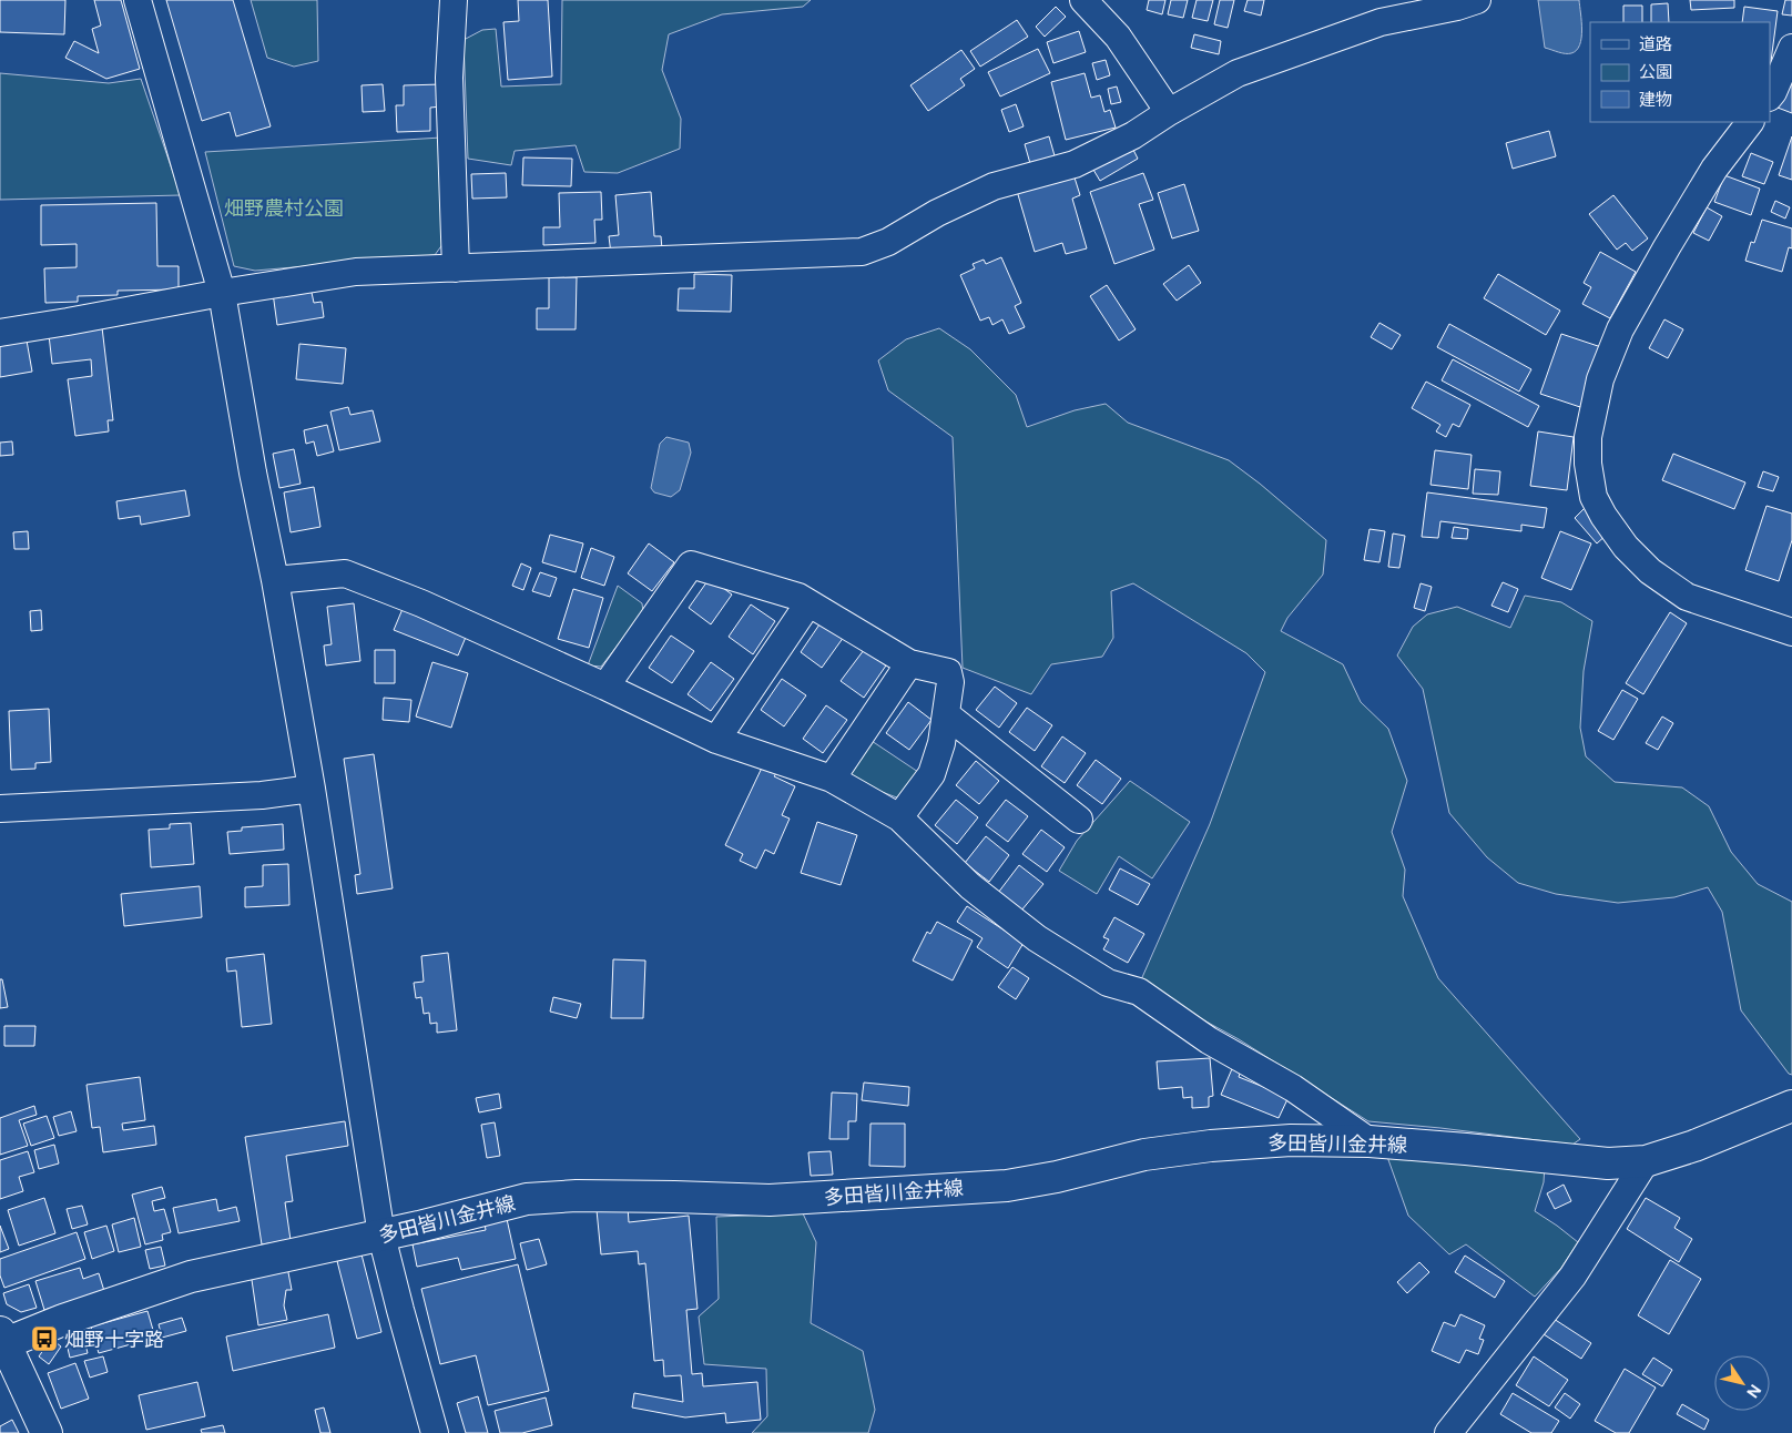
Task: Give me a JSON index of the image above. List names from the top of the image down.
{
  "streets": {
    "main road": ["多田皆川金井線"]
  },
  "parks": ["畑野農村公園"],
  "places": {
    "bus stop": ["畑野十字路"]
  },
  "legend": ["道路", "公園", "建物"],
  "north": "bottom right"
}
